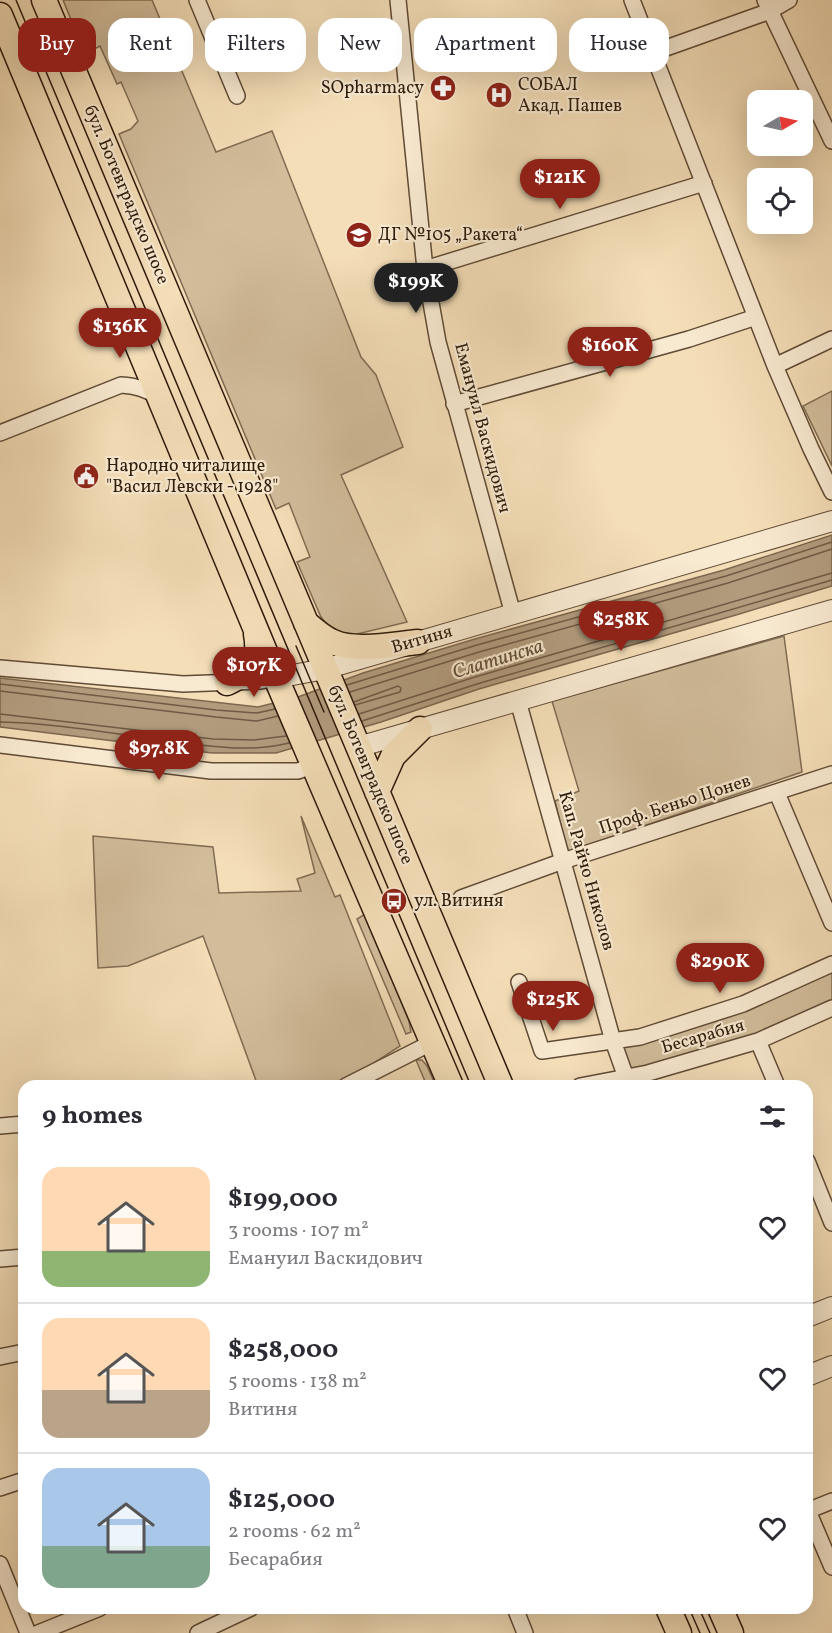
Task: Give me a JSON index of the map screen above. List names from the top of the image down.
{
  "streets": {
    "main road": ["бул. Ботевградско шосе"],
    "street": [
      "Емануил Васкидович",
      "Витиня",
      "Проф. Беньо Цонев",
      "Кап. Райчо Николов",
      "Бесарабия"
    ]
  },
  "crossings": [
    ["бул. Ботевградско шосе", "Витиня"],
    ["Емануил Васкидович", "Витиня"],
    ["Проф. Беньо Цонев", "Кап. Райчо Николов"],
    ["Кап. Райчо Николов", "Бесарабия"]
  ],
  "water": ["Слатинска"],
  "places": {
    "pharmacy": ["SOpharmacy"],
    "hospital": ["СОБАЛ Акад. Пашев"],
    "school or university": ["ДГ №105 „Ракета“"],
    "public building": ["Народно читалище \"Васил Левски - 1928\""],
    "bus stop": ["ул. Витиня"]
  },
  "north": "right",
  "page": {
    "chip": [
      "Buy",
      "Rent",
      "Filters",
      "New",
      "Apartment",
      "House"
    ],
    "price": [
      "$121K",
      "$199K",
      "$136K",
      "$160K",
      "$258K",
      "$107K",
      "$97.8K",
      "$290K",
      "$125K"
    ],
    "heading": "9 homes",
    "list": [
      {
        "name": "$199,000",
        "note": "3 rooms · 107 m² · Емануил Васкидович"
      },
      {
        "name": "$258,000",
        "note": "5 rooms · 138 m² · Витиня"
      },
      {
        "name": "$125,000",
        "note": "2 rooms · 62 m² · Бесарабия"
      }
    ]
  }
}
